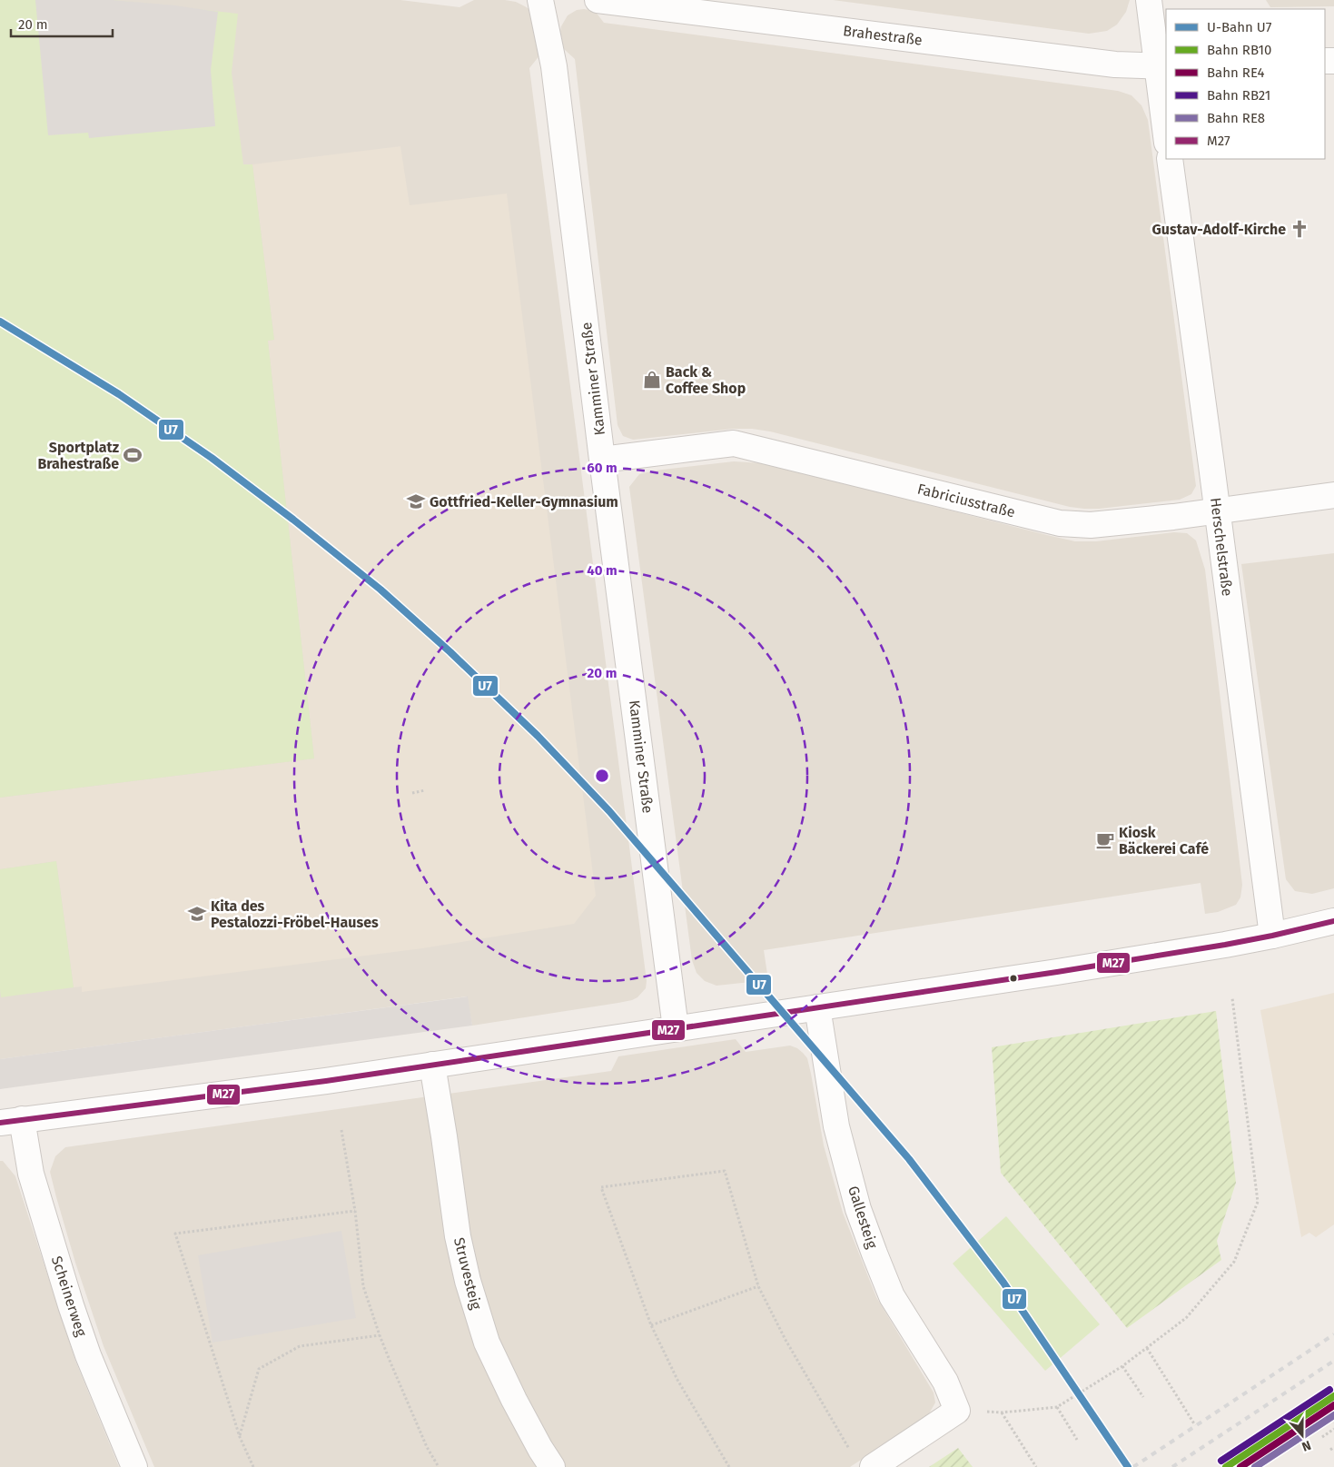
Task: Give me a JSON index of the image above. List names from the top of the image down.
{
  "streets": {
    "street": [
      "Brahestraße",
      "Kamminer Straße",
      "Fabriciusstraße",
      "Herschelstraße",
      "Gallesteig",
      "Struvesteig",
      "Scheinerweg"
    ]
  },
  "crossings": [
    ["Kamminer Straße", "Fabriciusstraße"],
    ["Fabriciusstraße", "Herschelstraße"]
  ],
  "places": {
    "church": ["Gustav-Adolf-Kirche"],
    "shop": ["Back & Coffee Shop"],
    "sports": ["Sportplatz Brahestraße"],
    "school or university": ["Gottfried-Keller-Gymnasium", "Kita des Pestalozzi-Fröbel-Hauses"],
    "cafe": ["Kiosk Bäckerei Café"]
  },
  "lines": [
    "metro line U7",
    "transit line M27",
    "rail line RB21",
    "rail line RB10",
    "rail line RE4",
    "rail line RE8"
  ],
  "legend": [
    "U-Bahn U7",
    "Bahn RB10",
    "Bahn RE4",
    "Bahn RB21",
    "Bahn RE8",
    "M27"
  ],
  "scale_bar": "20 m",
  "north": "bottom",
  "rings": ["60 m", "40 m", "20 m"]
}
